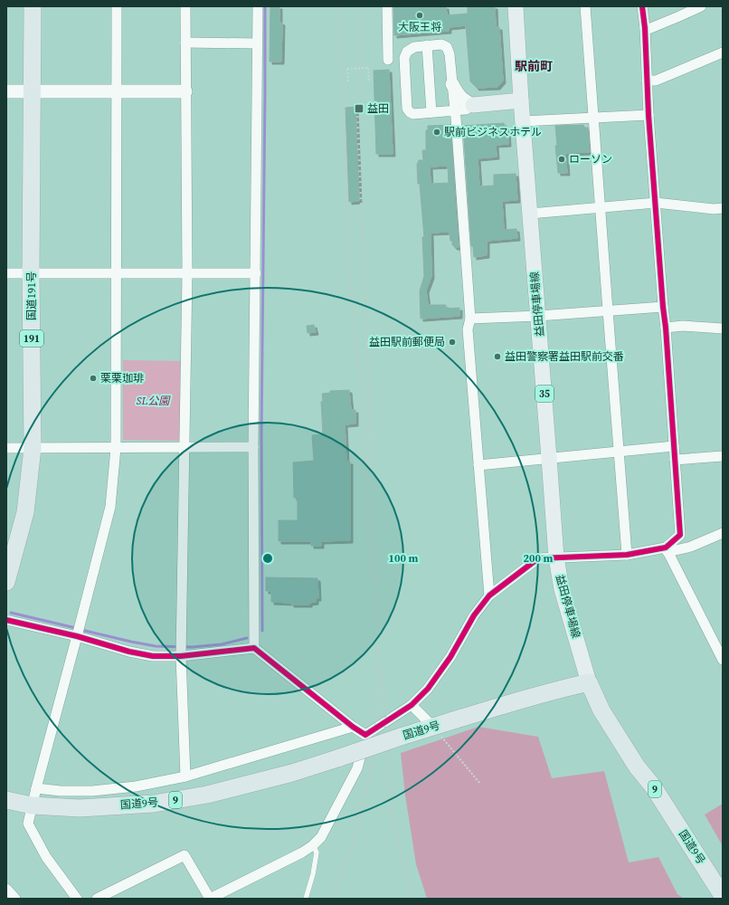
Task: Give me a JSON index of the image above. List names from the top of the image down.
{
  "streets": {
    "highway": [
      "国道191号",
      "191",
      "国道9号",
      "9"
    ],
    "main road": ["益田停車場線", "35"]
  },
  "crossings": [
    ["益田停車場線", "国道9号"]
  ],
  "districts": ["駅前町"],
  "parks": ["SL公園"],
  "places": {
    "other": [
      "大阪王将",
      "駅前ビジネスホテル",
      "ローソン",
      "益田駅前郵便局",
      "益田警察署益田駅前交番",
      "栗栗珈琲"
    ],
    "transit": ["益田"]
  },
  "rings": ["100 m", "200 m"]
}
